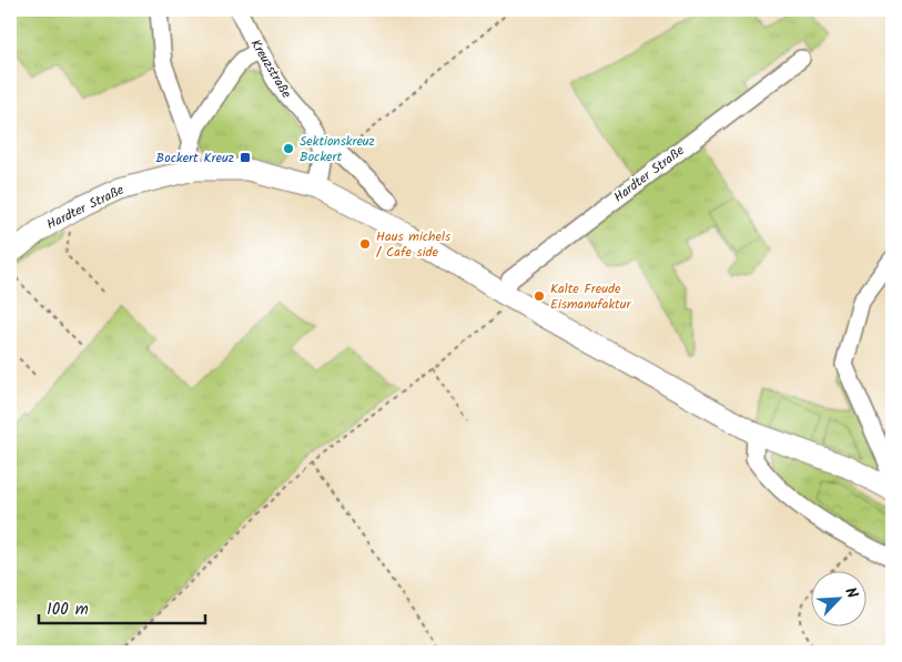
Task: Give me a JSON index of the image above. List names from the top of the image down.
{
  "streets": {
    "main road": ["Hardter Straße"],
    "street": ["Kreuzstraße"]
  },
  "crossings": [
    ["Kreuzstraße", "Hardter Straße"]
  ],
  "places": {
    "other": ["Sektionskreuz Bockert", "Haus michels / Cafe side", "Kalte Freude Eismanufaktur"],
    "transit": ["Bockert Kreuz"]
  },
  "scale_bar": "100 m",
  "north": "top right"
}
